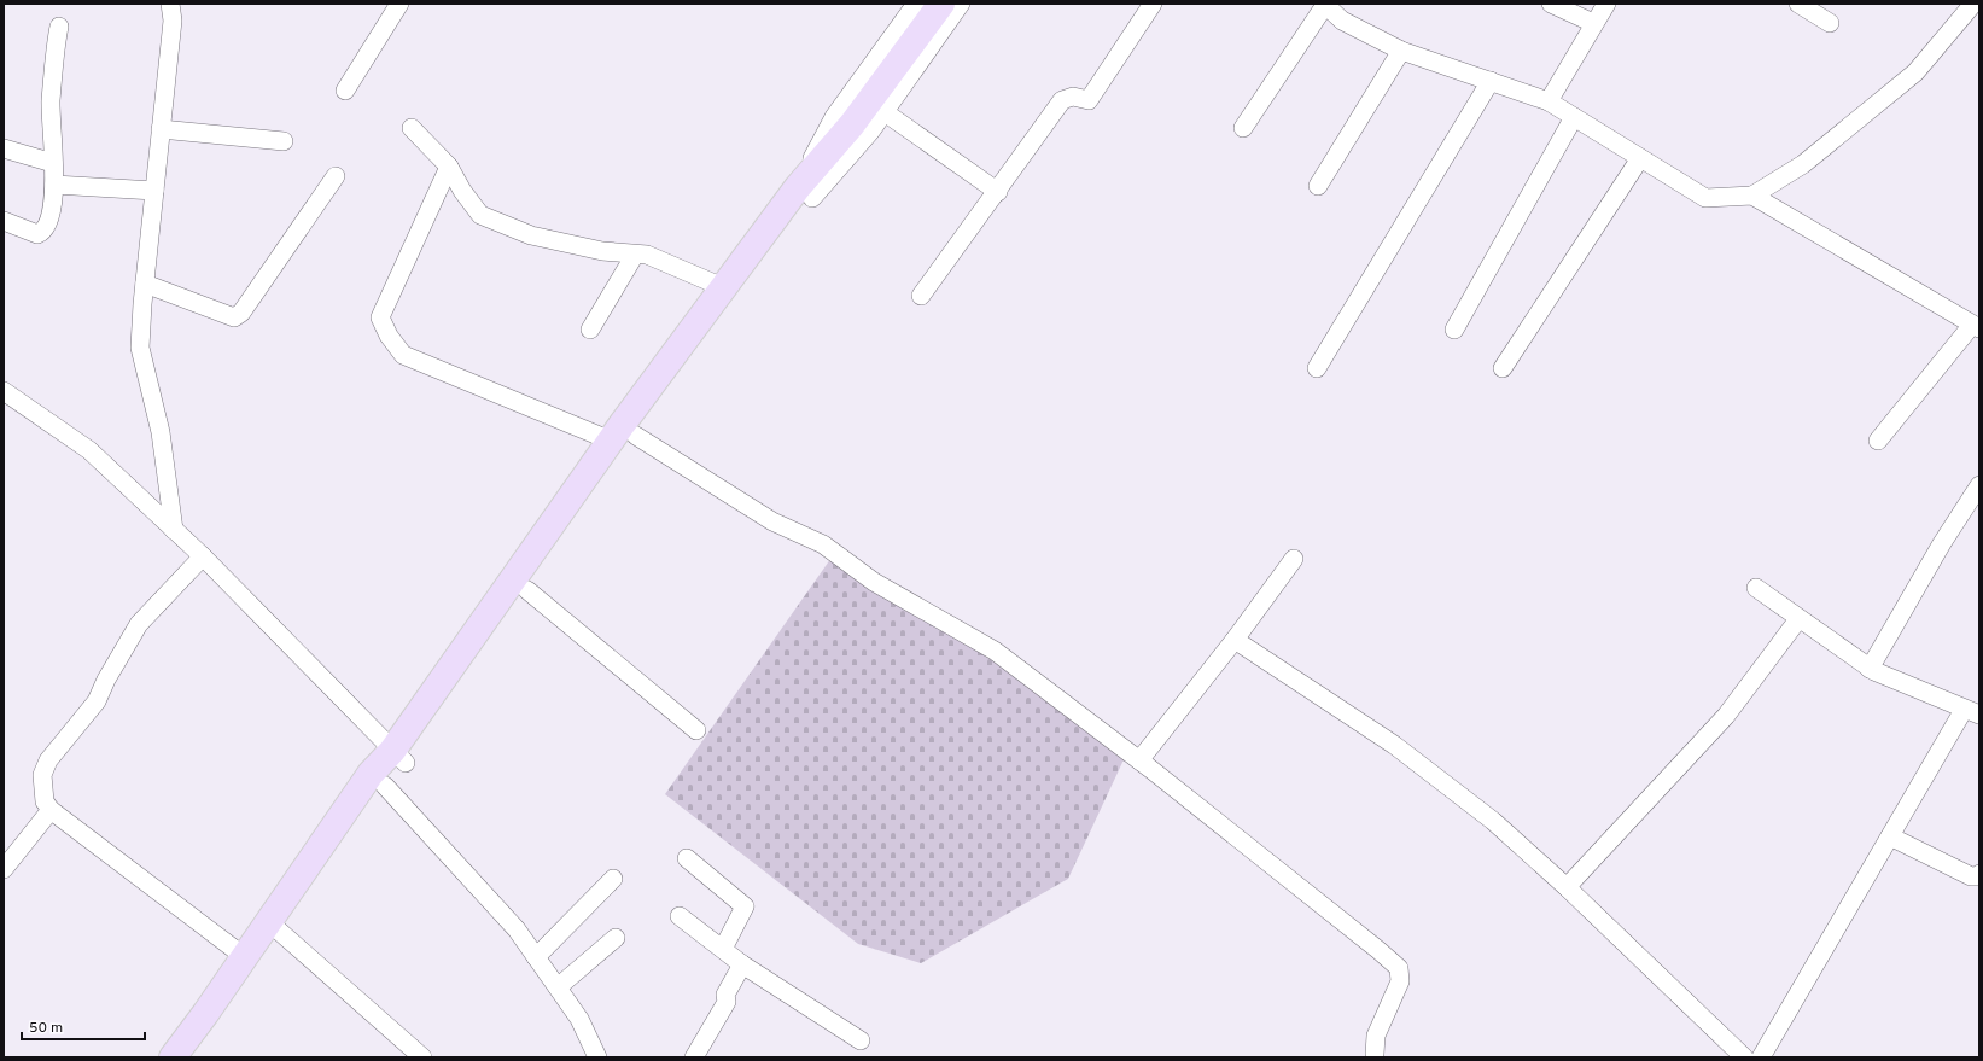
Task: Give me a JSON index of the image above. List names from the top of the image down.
{
  "scale_bar": "50 m"
}
